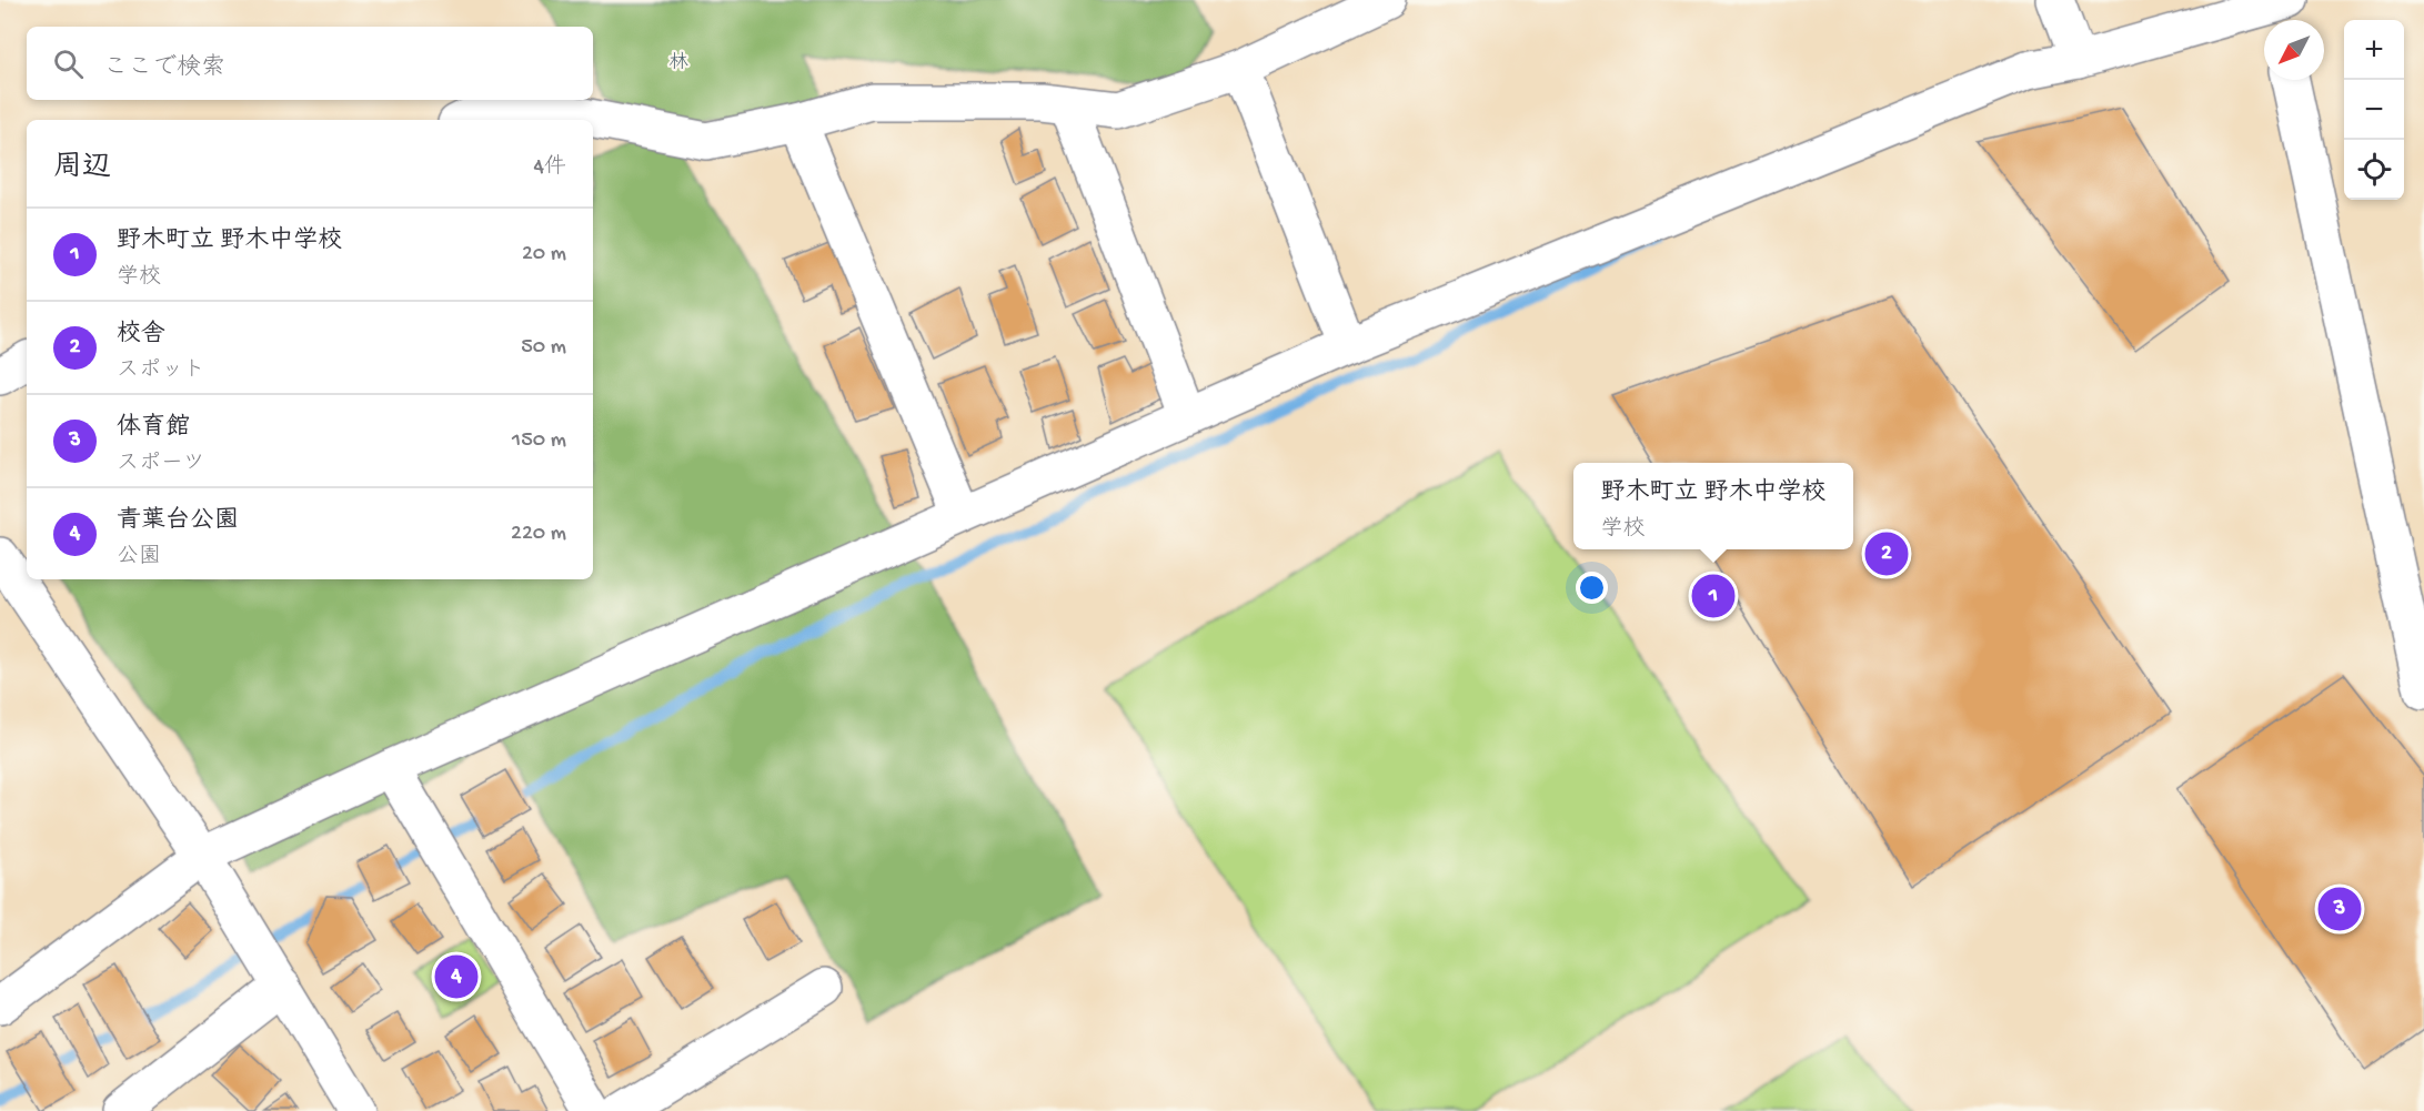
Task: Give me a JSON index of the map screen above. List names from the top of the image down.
{
  "parks": ["林"],
  "north": "bottom left",
  "page": {
    "map_buttons": ["+", "−"],
    "search": "ここで検索",
    "heading": ["周辺", "4件"],
    "list": [
      {
        "mark": "1",
        "name": "野木町立 野木中学校",
        "note": "学校",
        "value": "20 m"
      },
      {
        "mark": "2",
        "name": "校舎",
        "note": "スポット",
        "value": "50 m"
      },
      {
        "mark": "3",
        "name": "体育館",
        "note": "スポーツ",
        "value": "150 m"
      },
      {
        "mark": "4",
        "name": "青葉台公園",
        "note": "公園",
        "value": "220 m"
      }
    ],
    "popup": ["野木町立 野木中学校", "学校"],
    "pins": [
      "2",
      "1",
      "3",
      "4"
    ]
  }
}
